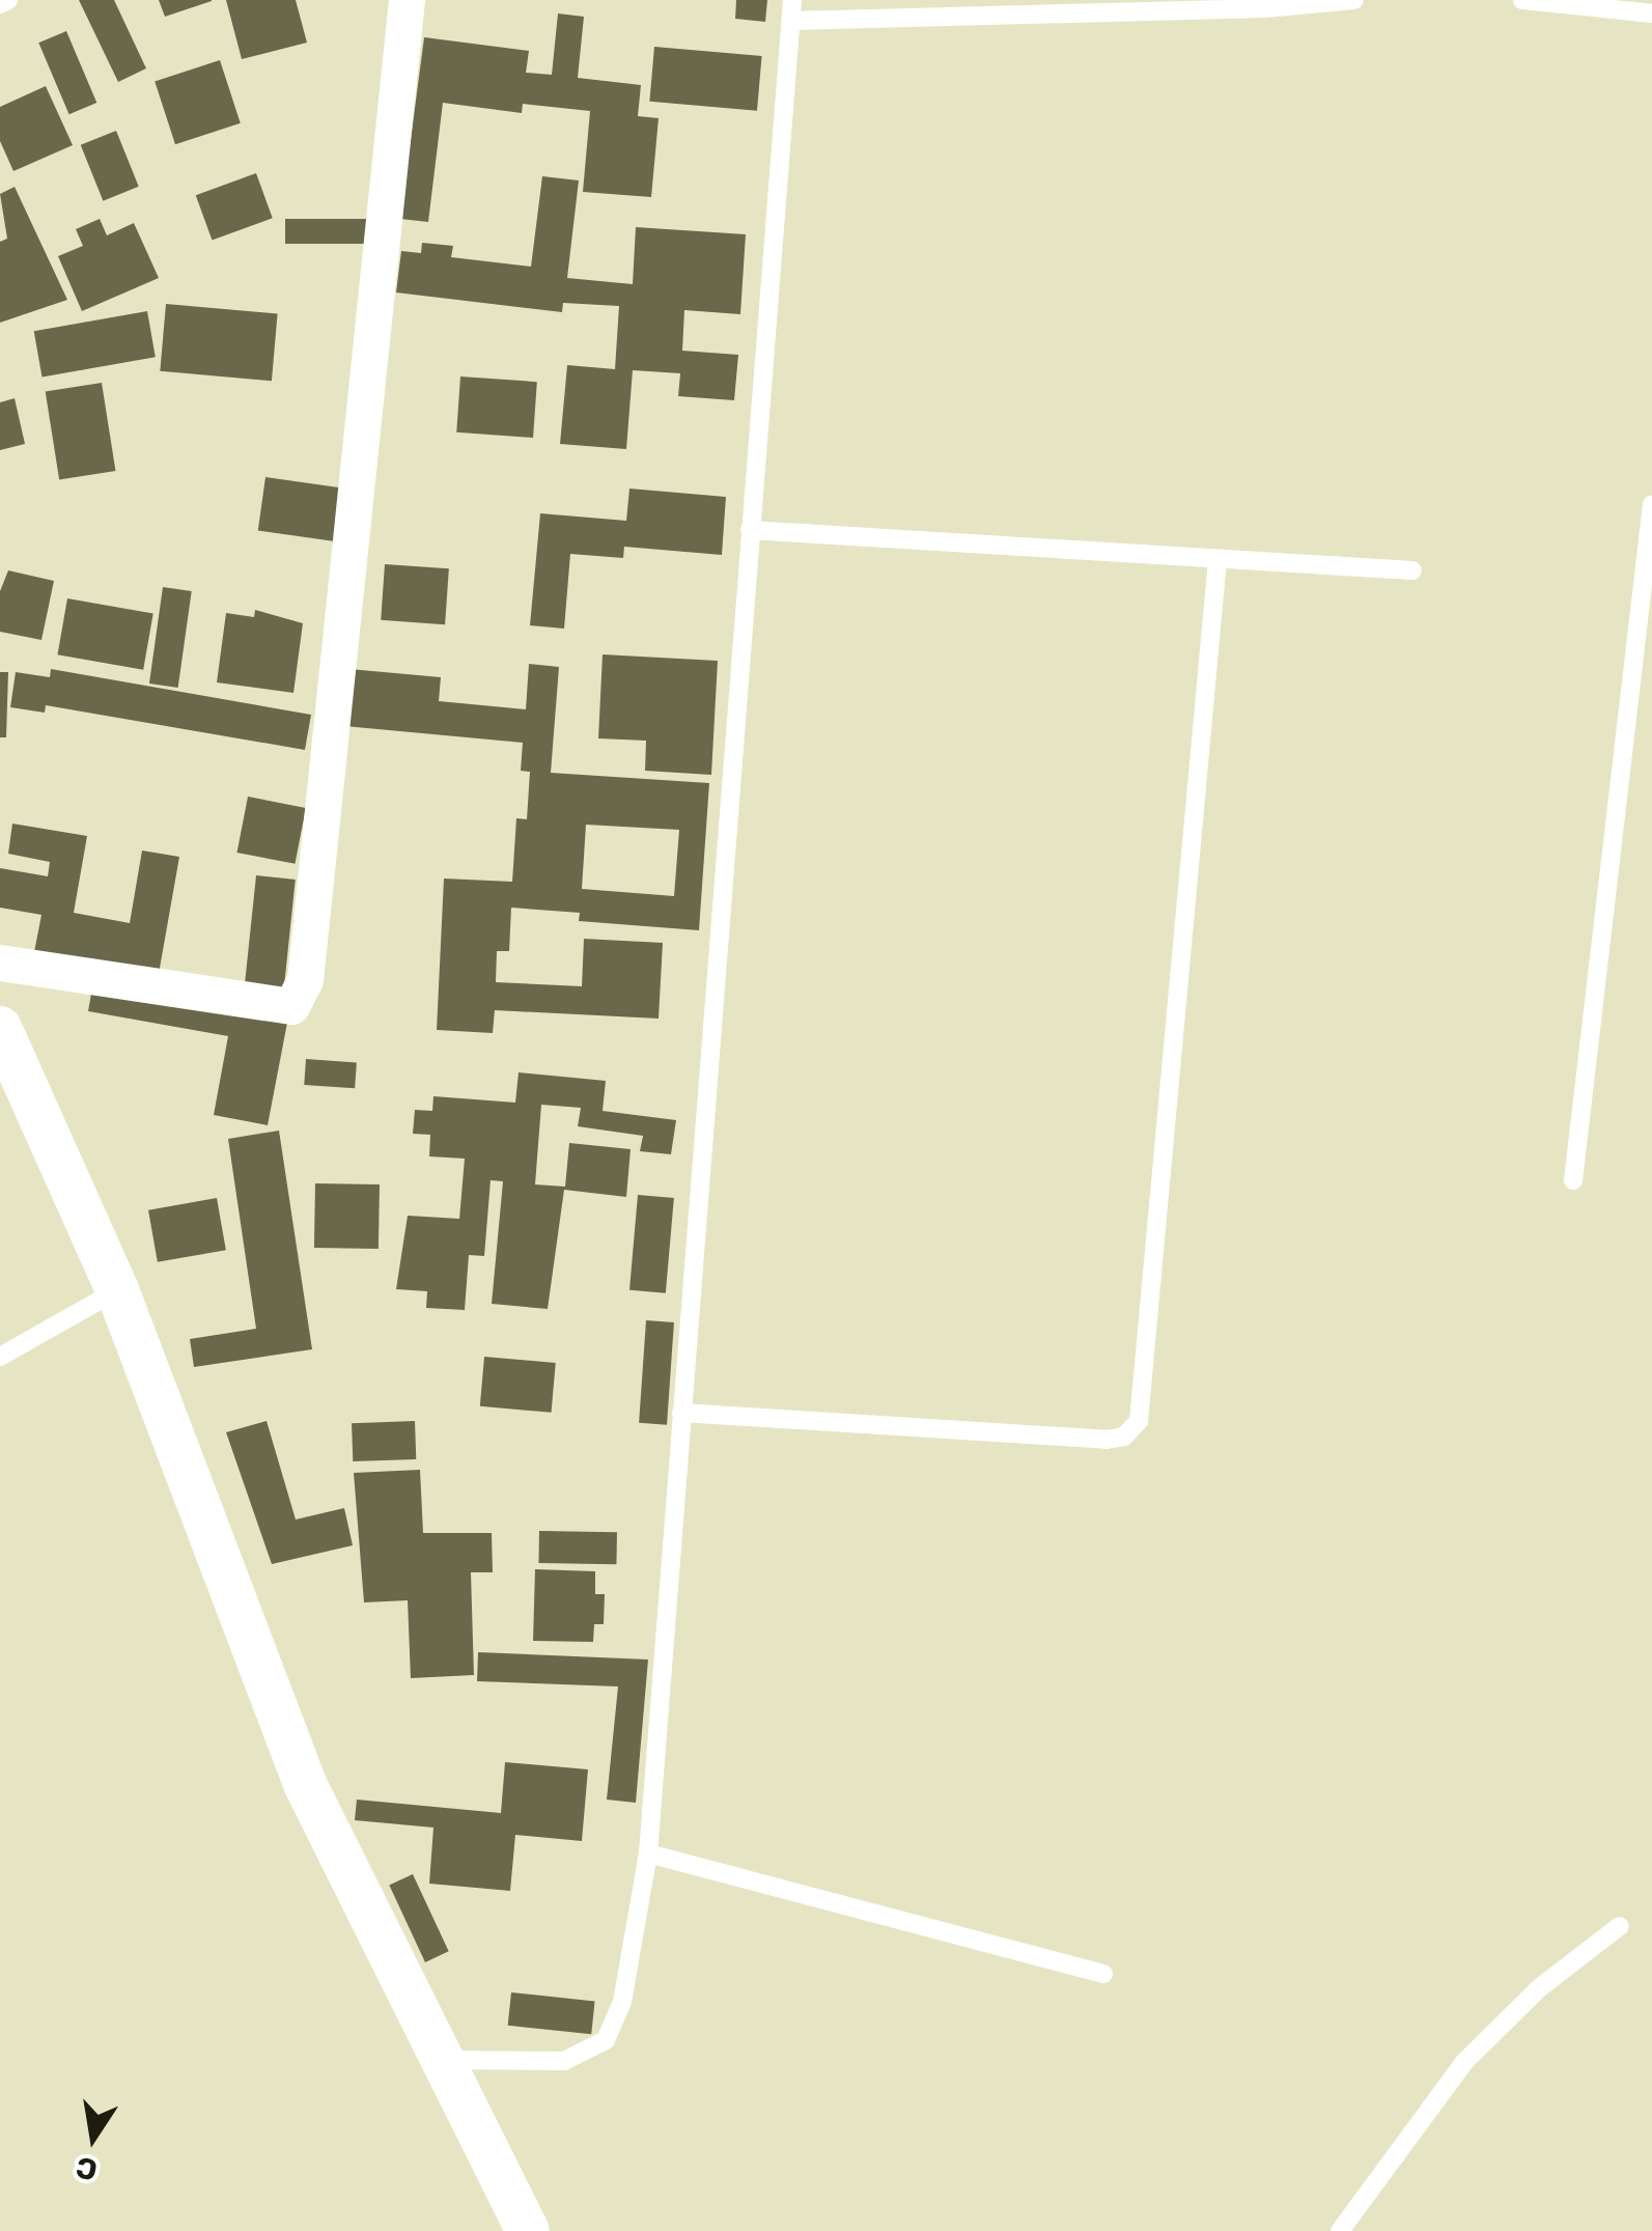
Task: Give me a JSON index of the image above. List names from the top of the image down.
{
  "north": "bottom"
}
